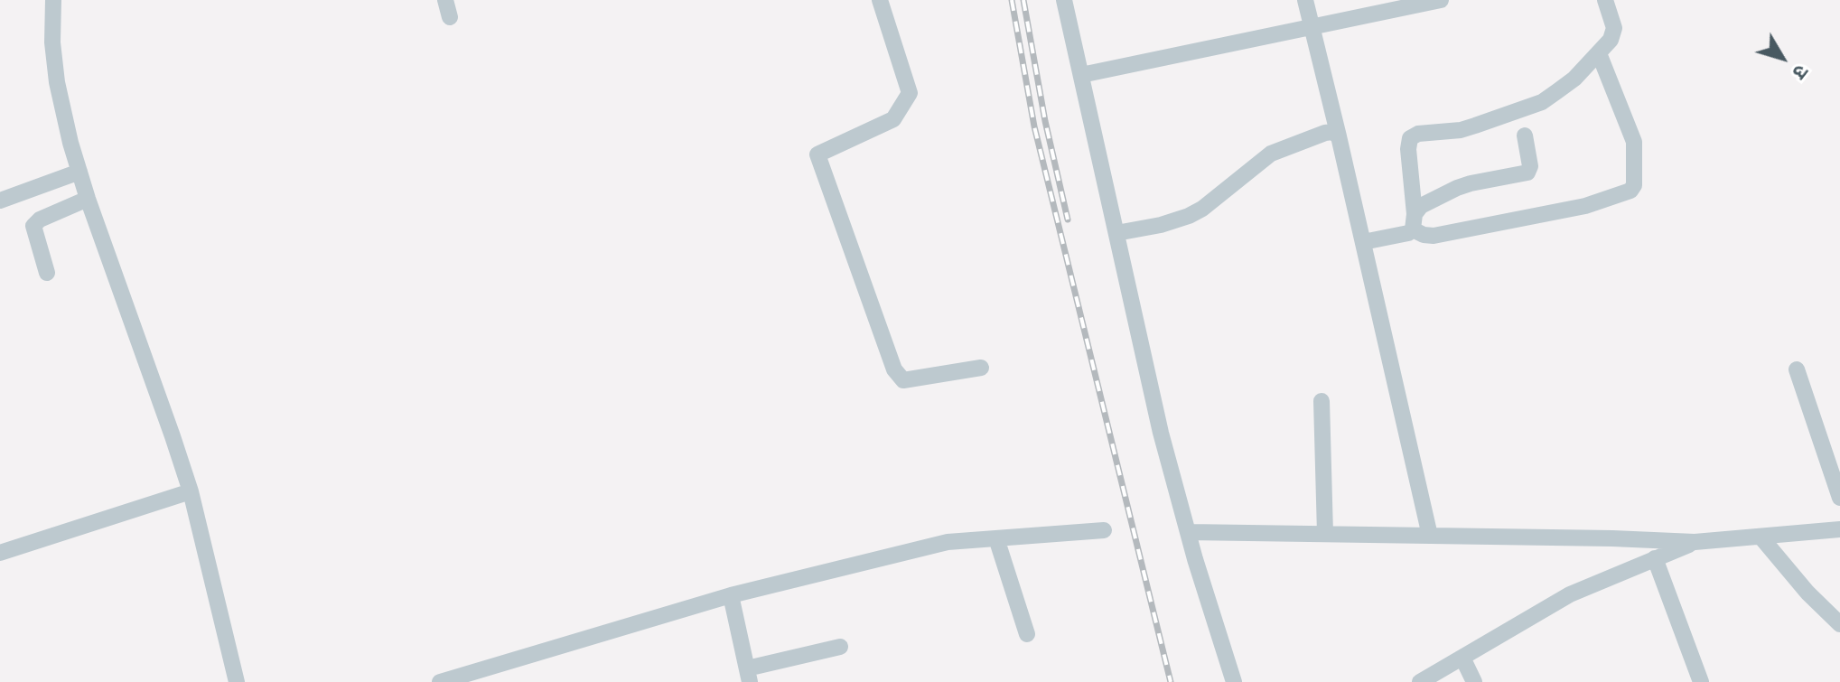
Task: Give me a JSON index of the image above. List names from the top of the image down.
{
  "north": "bottom right"
}
